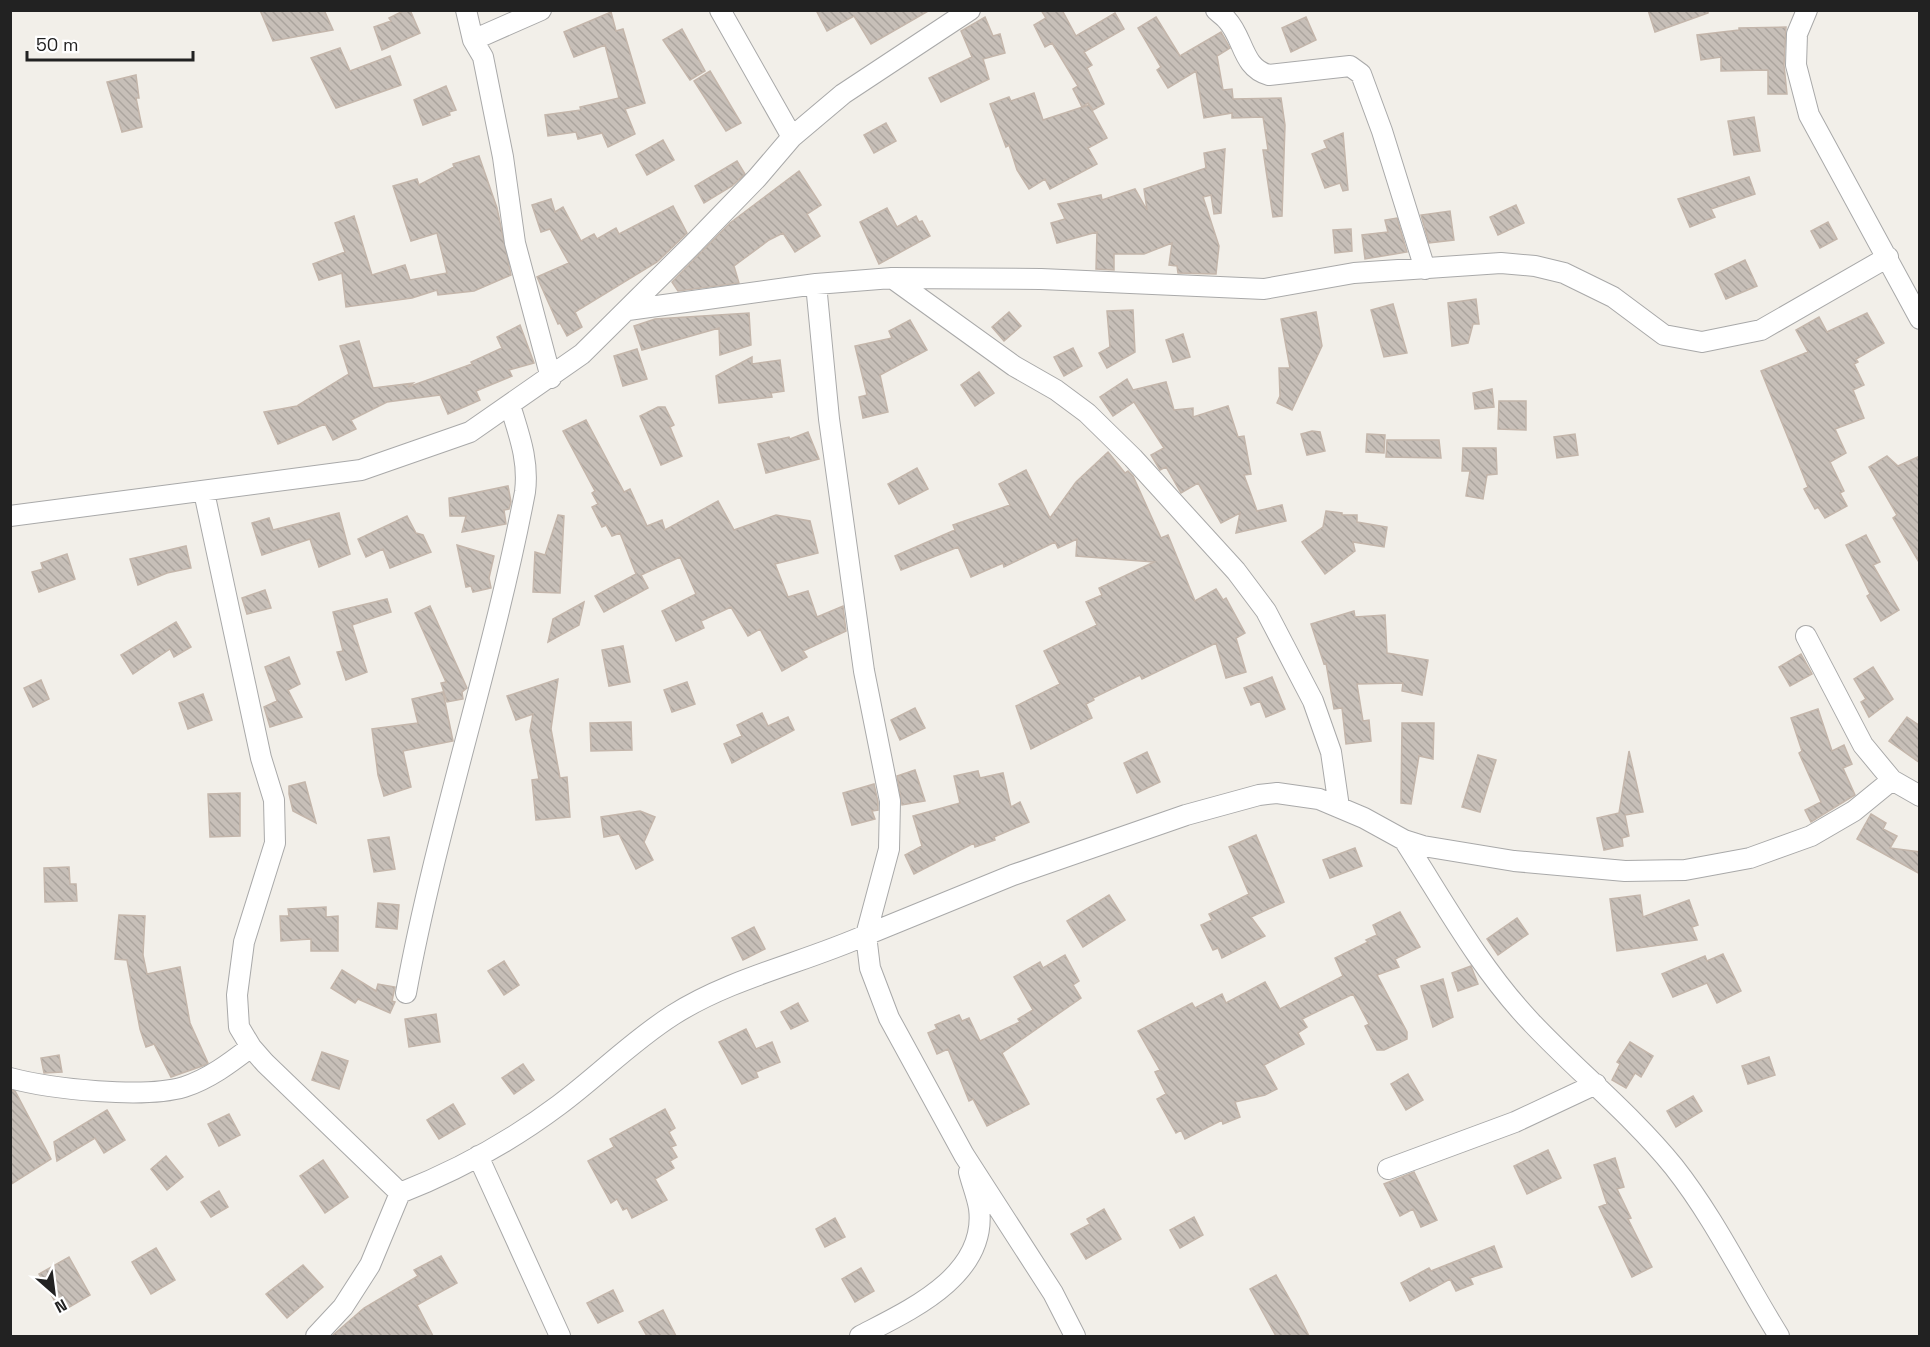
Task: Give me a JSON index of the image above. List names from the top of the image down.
{
  "scale_bar": "50 m",
  "north": "bottom right"
}
